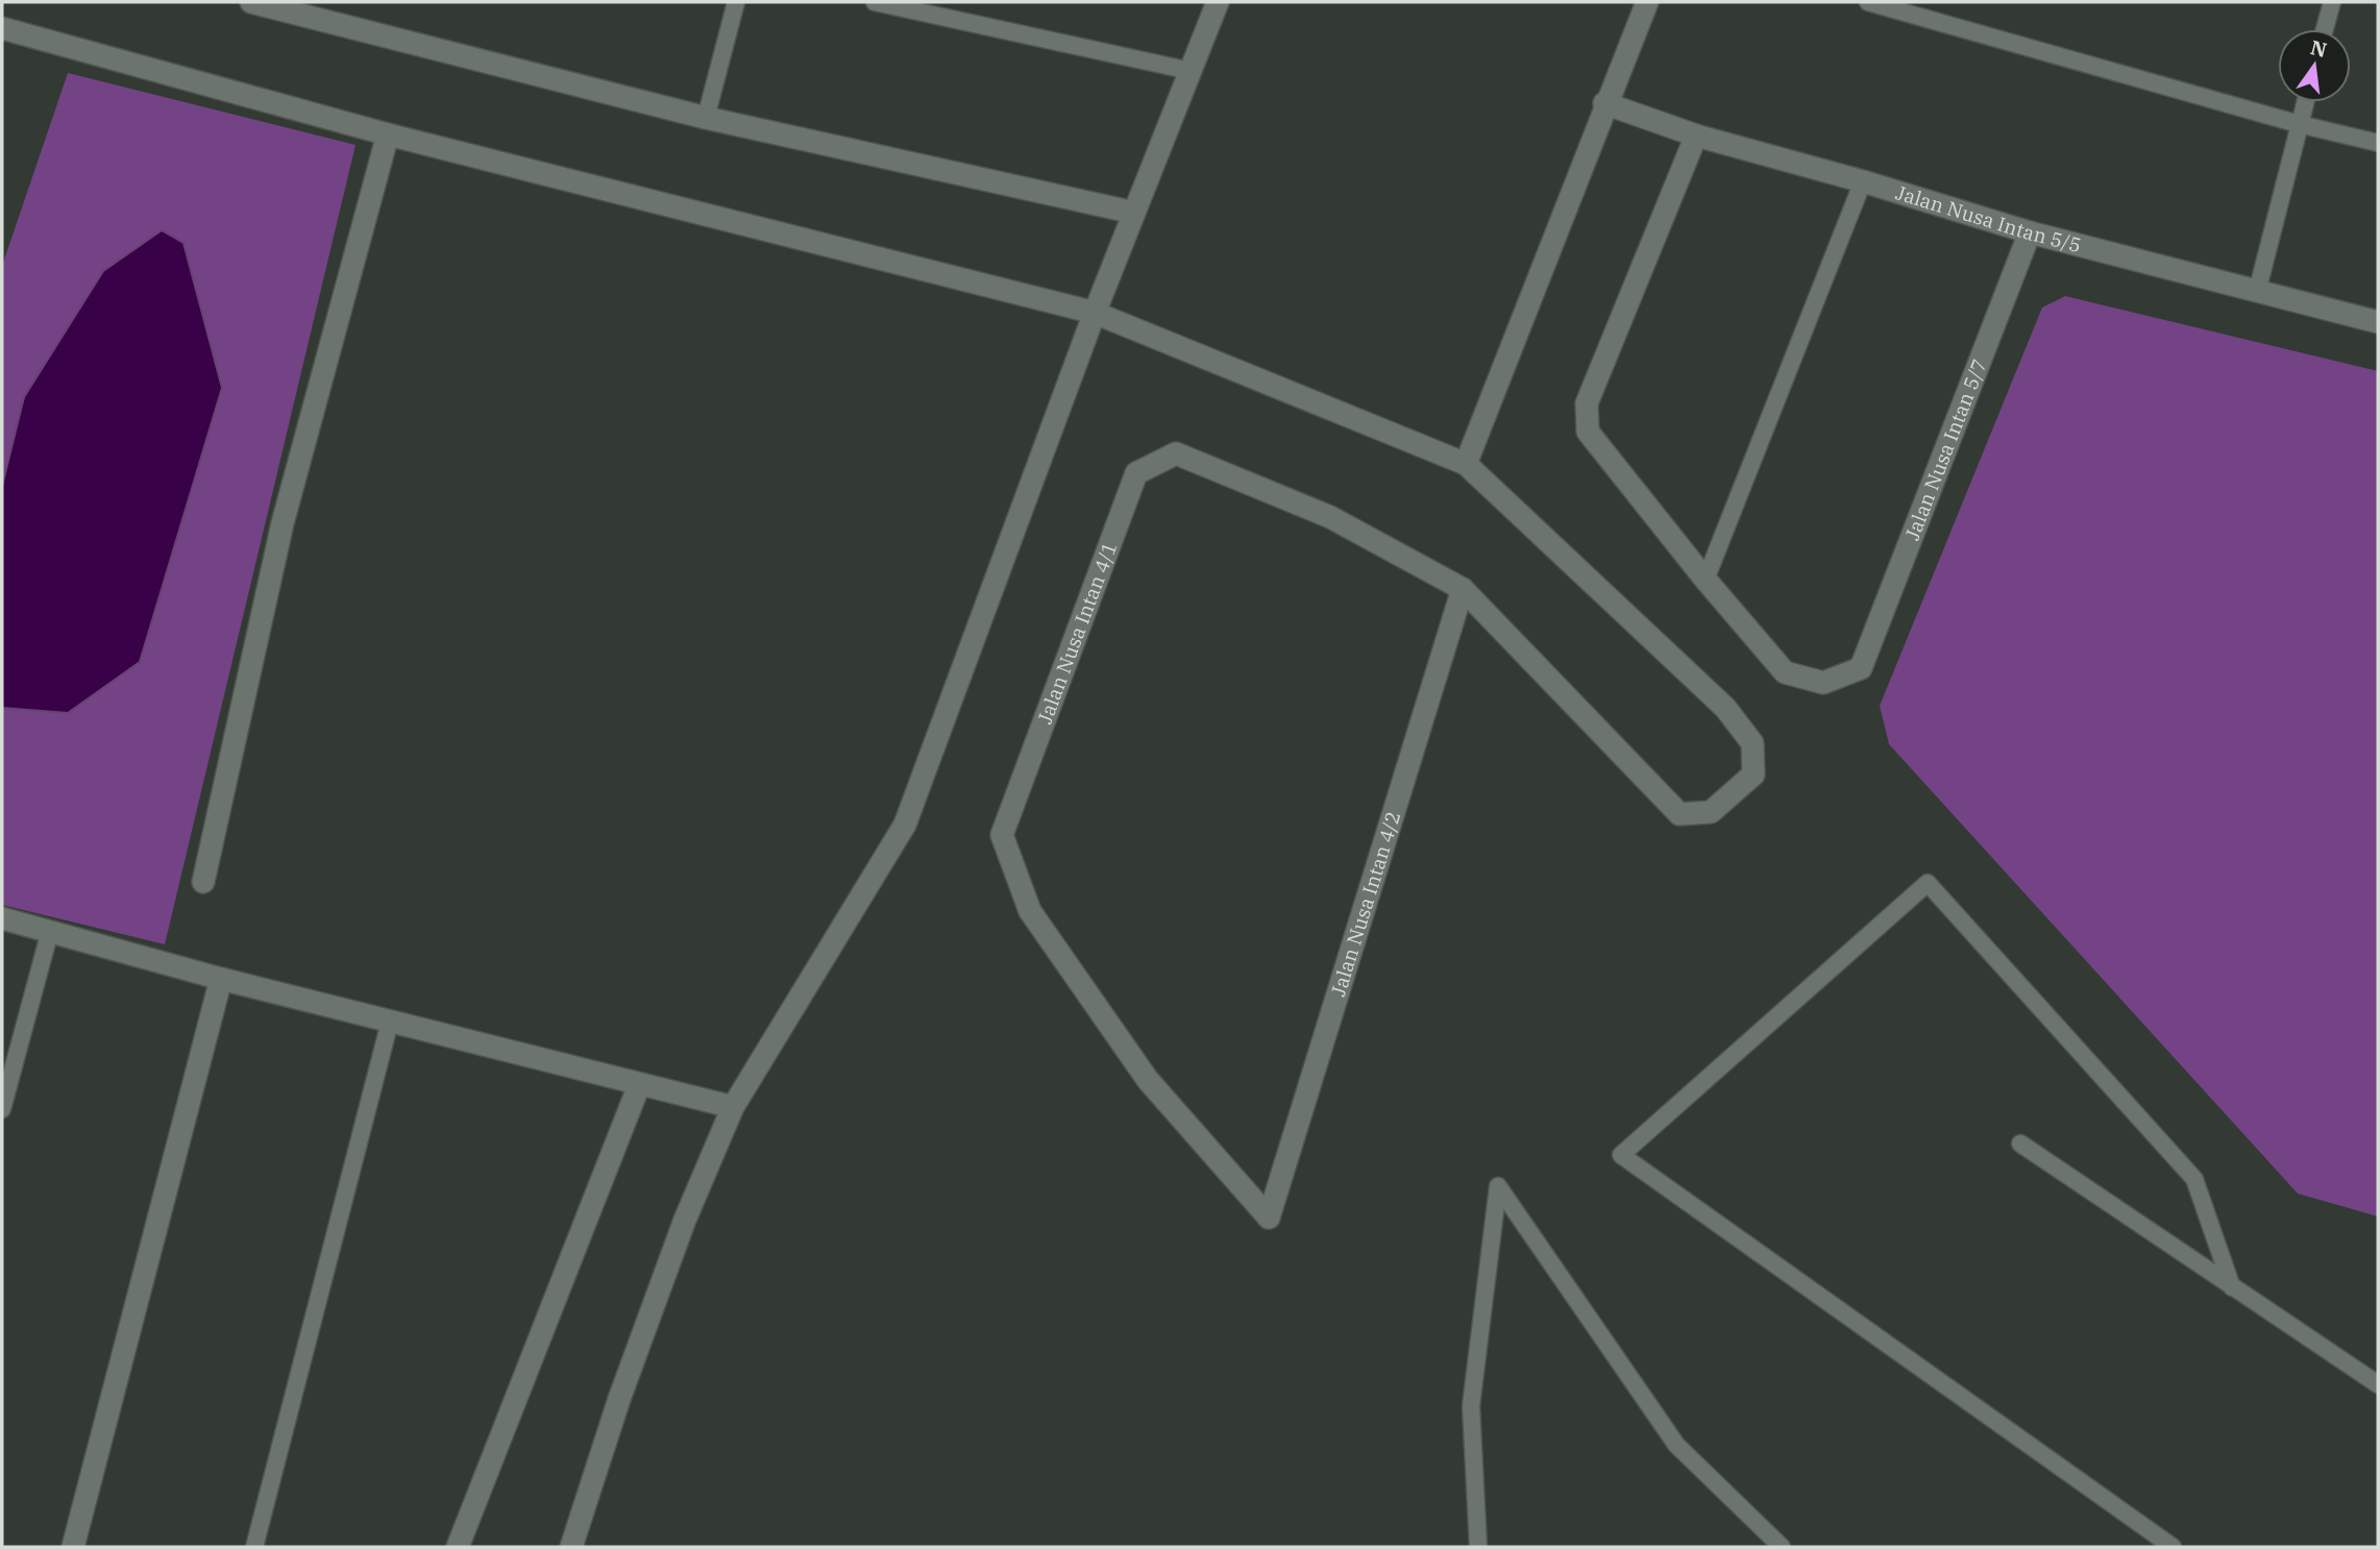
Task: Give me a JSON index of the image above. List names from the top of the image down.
{
  "streets": {
    "street": [
      "Jalan Nusa Intan 5/5",
      "Jalan Nusa Intan 5/7",
      "Jalan Nusa Intan 4/1",
      "Jalan Nusa Intan 4/2"
    ]
  },
  "crossings": [
    ["Jalan Nusa Intan 5/5", "Jalan Nusa Intan 5/7"],
    ["Jalan Nusa Intan 4/1", "Jalan Nusa Intan 4/2"]
  ],
  "north": "top"
}
